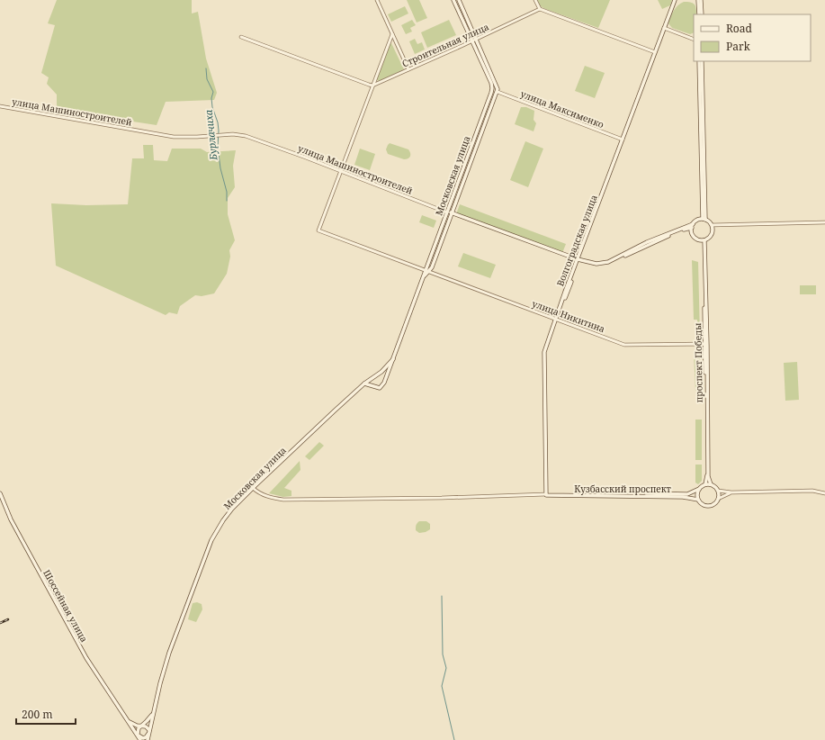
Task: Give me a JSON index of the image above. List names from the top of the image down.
{
  "streets": {
    "main road": [
      "улица Машиностроителей",
      "Московская улица",
      "Волгоградская улица",
      "проспект Победы",
      "Кузбасский проспект",
      "Шоссейная улица"
    ],
    "street": ["Строительная улица", "улица Максименко", "улица Никитина"]
  },
  "crossings": [
    ["улица Максименко", "Московская улица"],
    ["улица Максименко", "Волгоградская улица"],
    ["улица Машиностроителей", "Московская улица"],
    ["улица Машиностроителей", "Волгоградская улица"],
    ["улица Машиностроителей", "улица Никитина"],
    ["улица Машиностроителей", "проспект Победы"],
    ["Московская улица", "улица Никитина"],
    ["Московская улица", "Шоссейная улица"],
    ["Волгоградская улица", "улица Никитина"],
    ["Волгоградская улица", "Кузбасский проспект"],
    ["улица Никитина", "проспект Победы"],
    ["проспект Победы", "Кузбасский проспект"]
  ],
  "water": ["Бурлачиха"],
  "legend": ["Road", "Park"],
  "scale_bar": "200 m"
}
